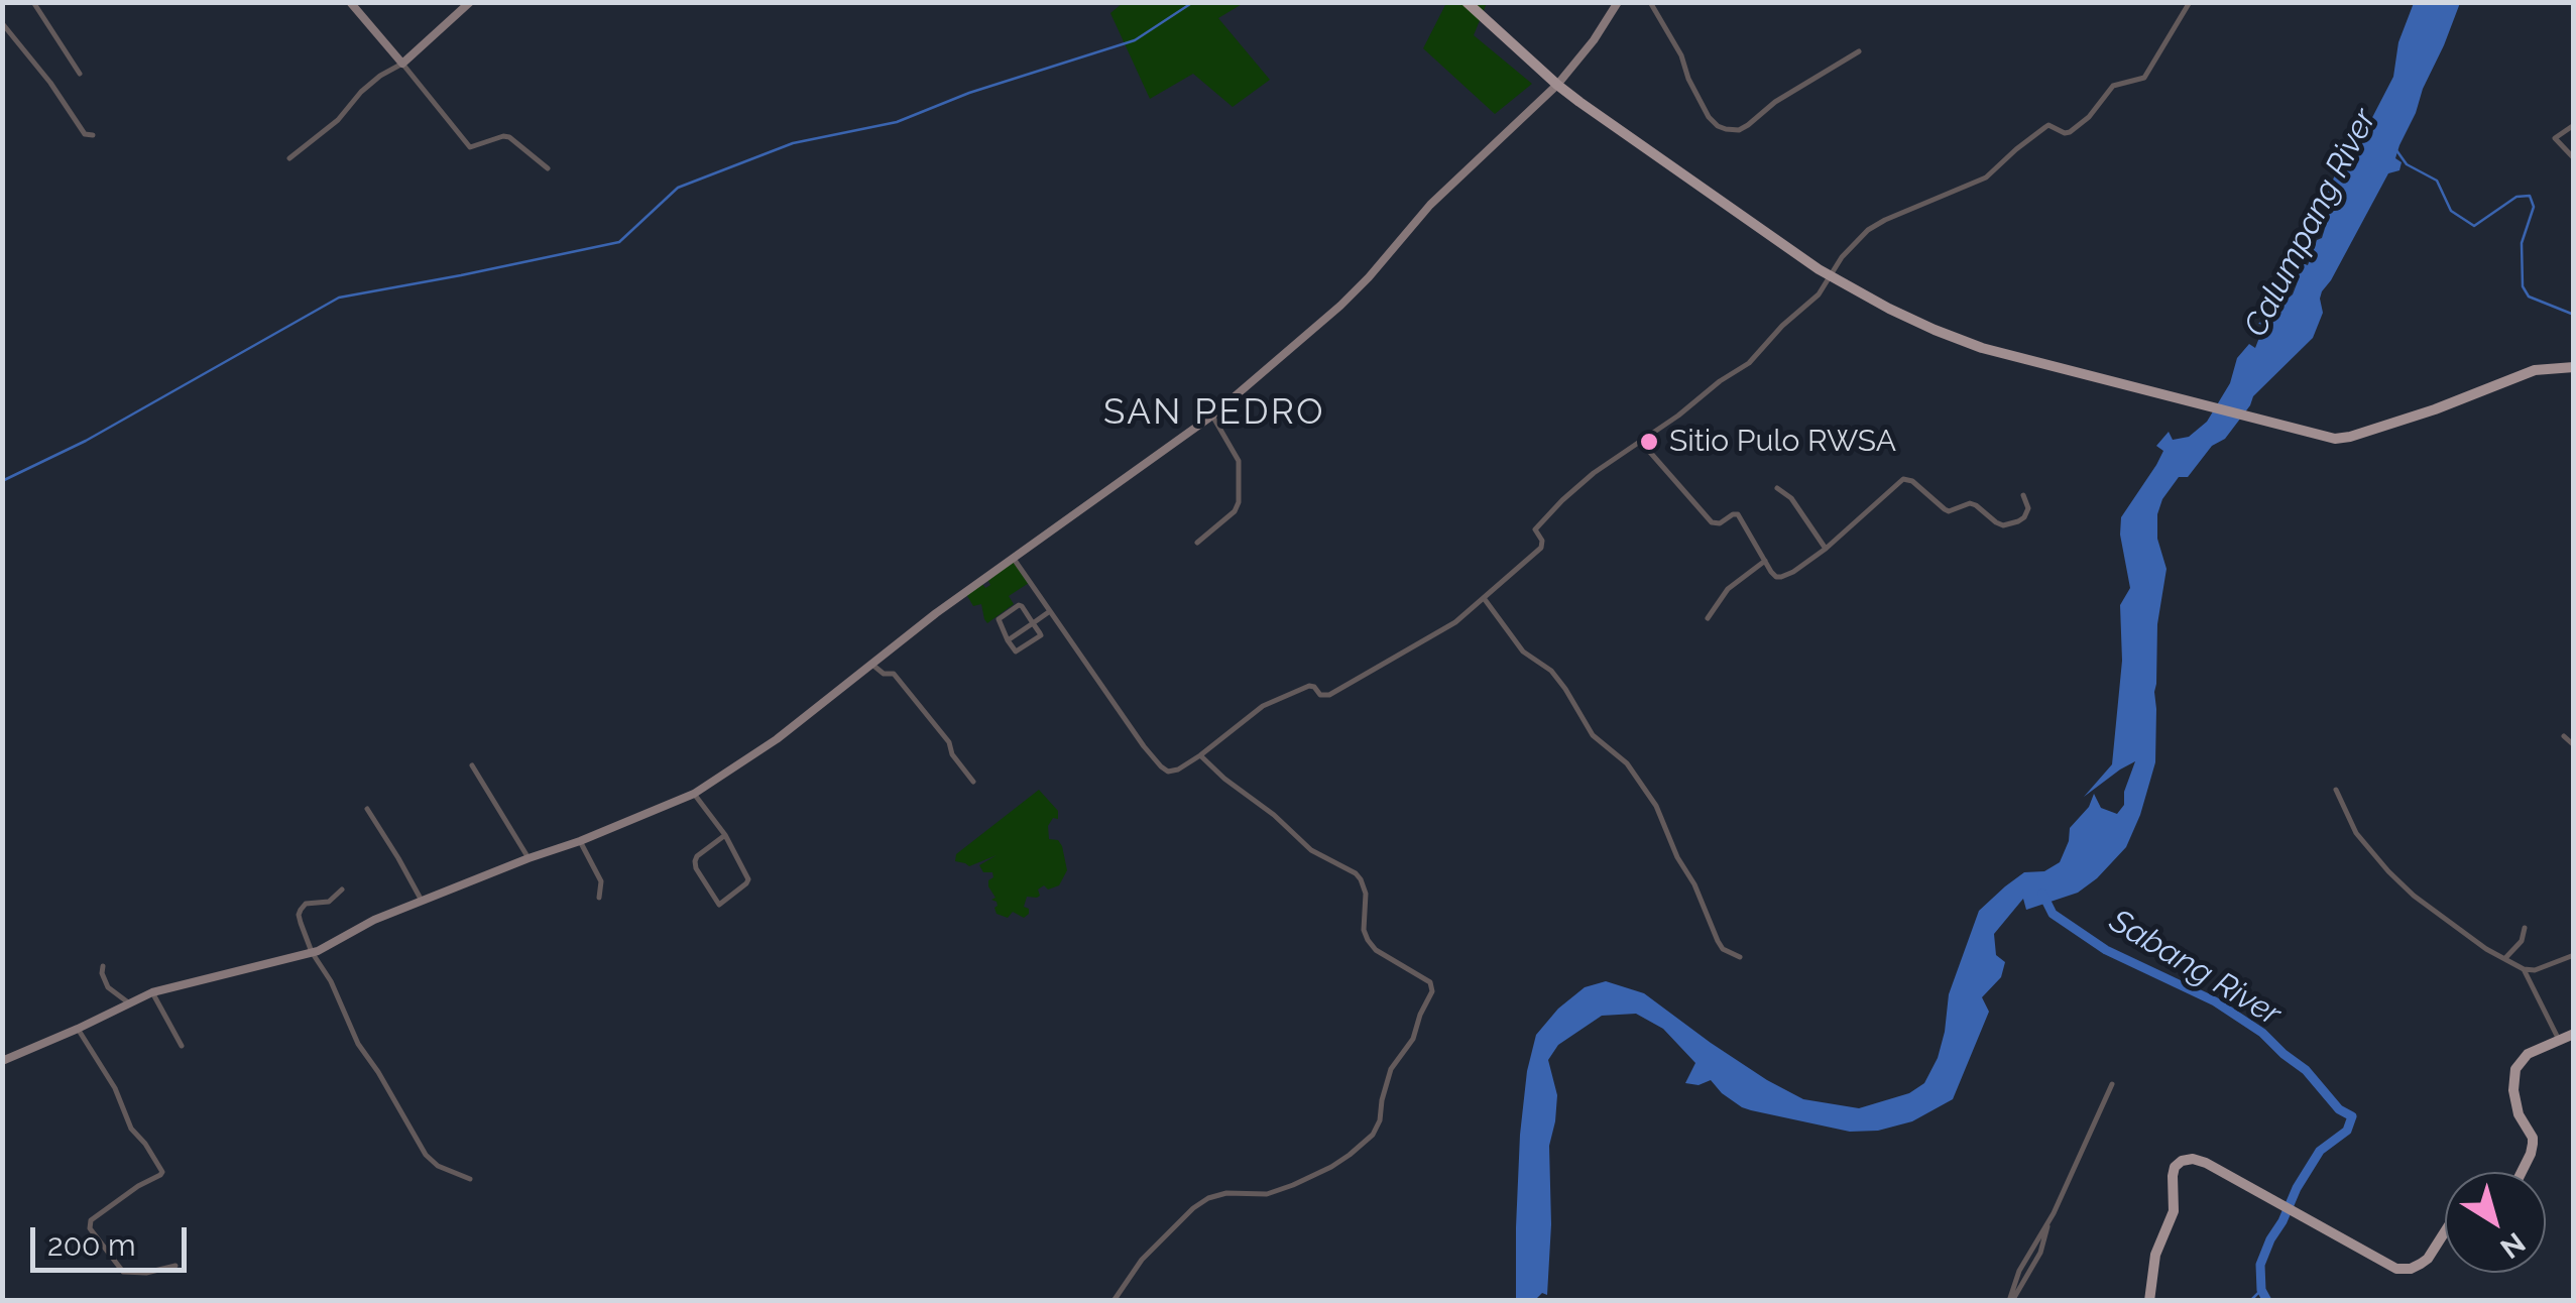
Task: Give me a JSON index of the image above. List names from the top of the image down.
{
  "districts": ["SAN PEDRO"],
  "water": ["Calumpang River", "Sabang River"],
  "places": ["Sitio Pulo RWSA"],
  "scale_bar": "200 m",
  "north": "bottom right"
}
